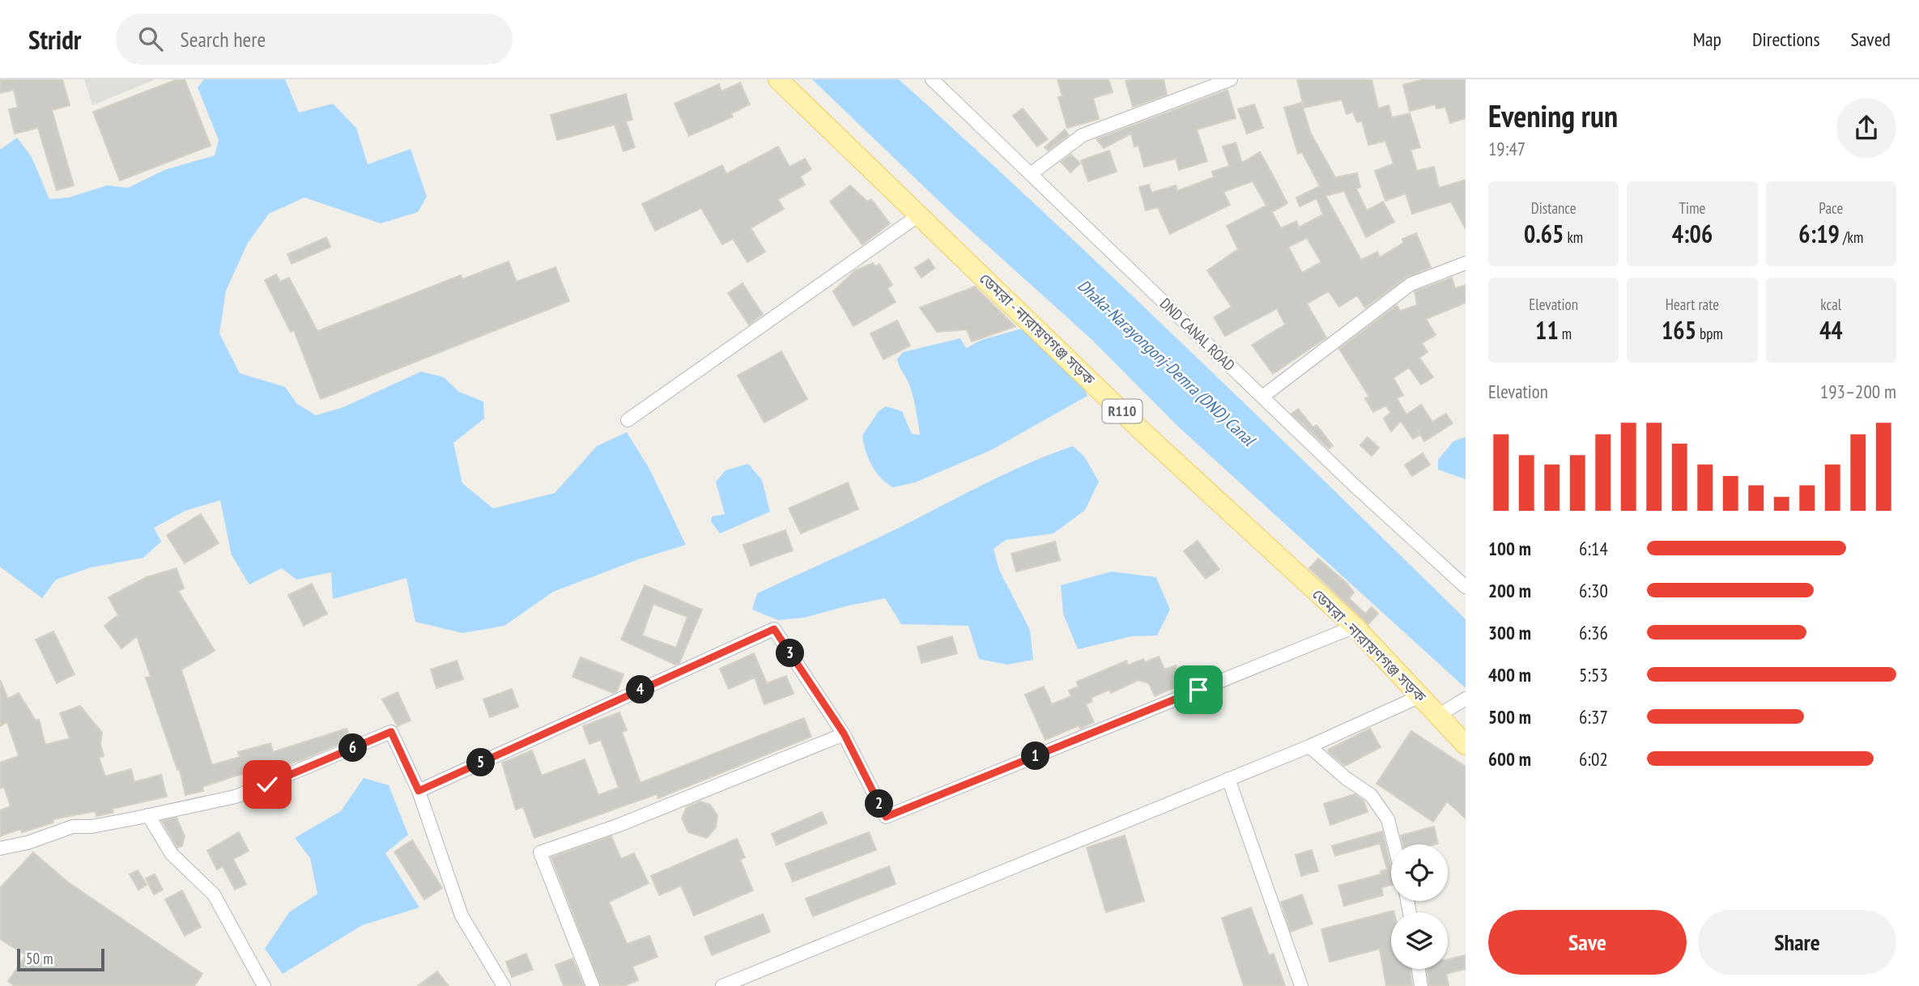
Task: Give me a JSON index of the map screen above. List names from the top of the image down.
{
  "streets": {
    "main road": ["ডেমরা - নারায়ণগঞ্জ সড়ক", "R110"],
    "street": ["DND CANAL ROAD"]
  },
  "water": ["Dhaka-Narayongonj-Demra (DND) Canal"],
  "scale_bar": "50 m",
  "page": {
    "header": "Stridr",
    "search": "Search here",
    "nav": ["Map", "Directions", "Saved"],
    "heading": ["Evening run", "19:47"],
    "stats": [
      ["Distance", "0.65 km"],
      ["Time", "4:06"],
      ["Pace", "6:19 /km"],
      ["Elevation", "11 m"],
      ["Heart rate", "165 bpm"],
      ["kcal", "44"]
    ],
    "chart": ["Elevation", "193–200 m"],
    "list": [
      {
        "name": "100 m",
        "note": "6:14"
      },
      {
        "name": "200 m",
        "note": "6:30"
      },
      {
        "name": "300 m",
        "note": "6:36"
      },
      {
        "name": "400 m",
        "note": "5:53"
      },
      {
        "name": "500 m",
        "note": "6:37"
      },
      {
        "name": "600 m",
        "note": "6:02"
      }
    ],
    "pins": [
      "3",
      "4",
      "6",
      "1",
      "5",
      "2"
    ],
    "buttons": ["Save", "Share"],
    "scale": "50 m"
  }
}
